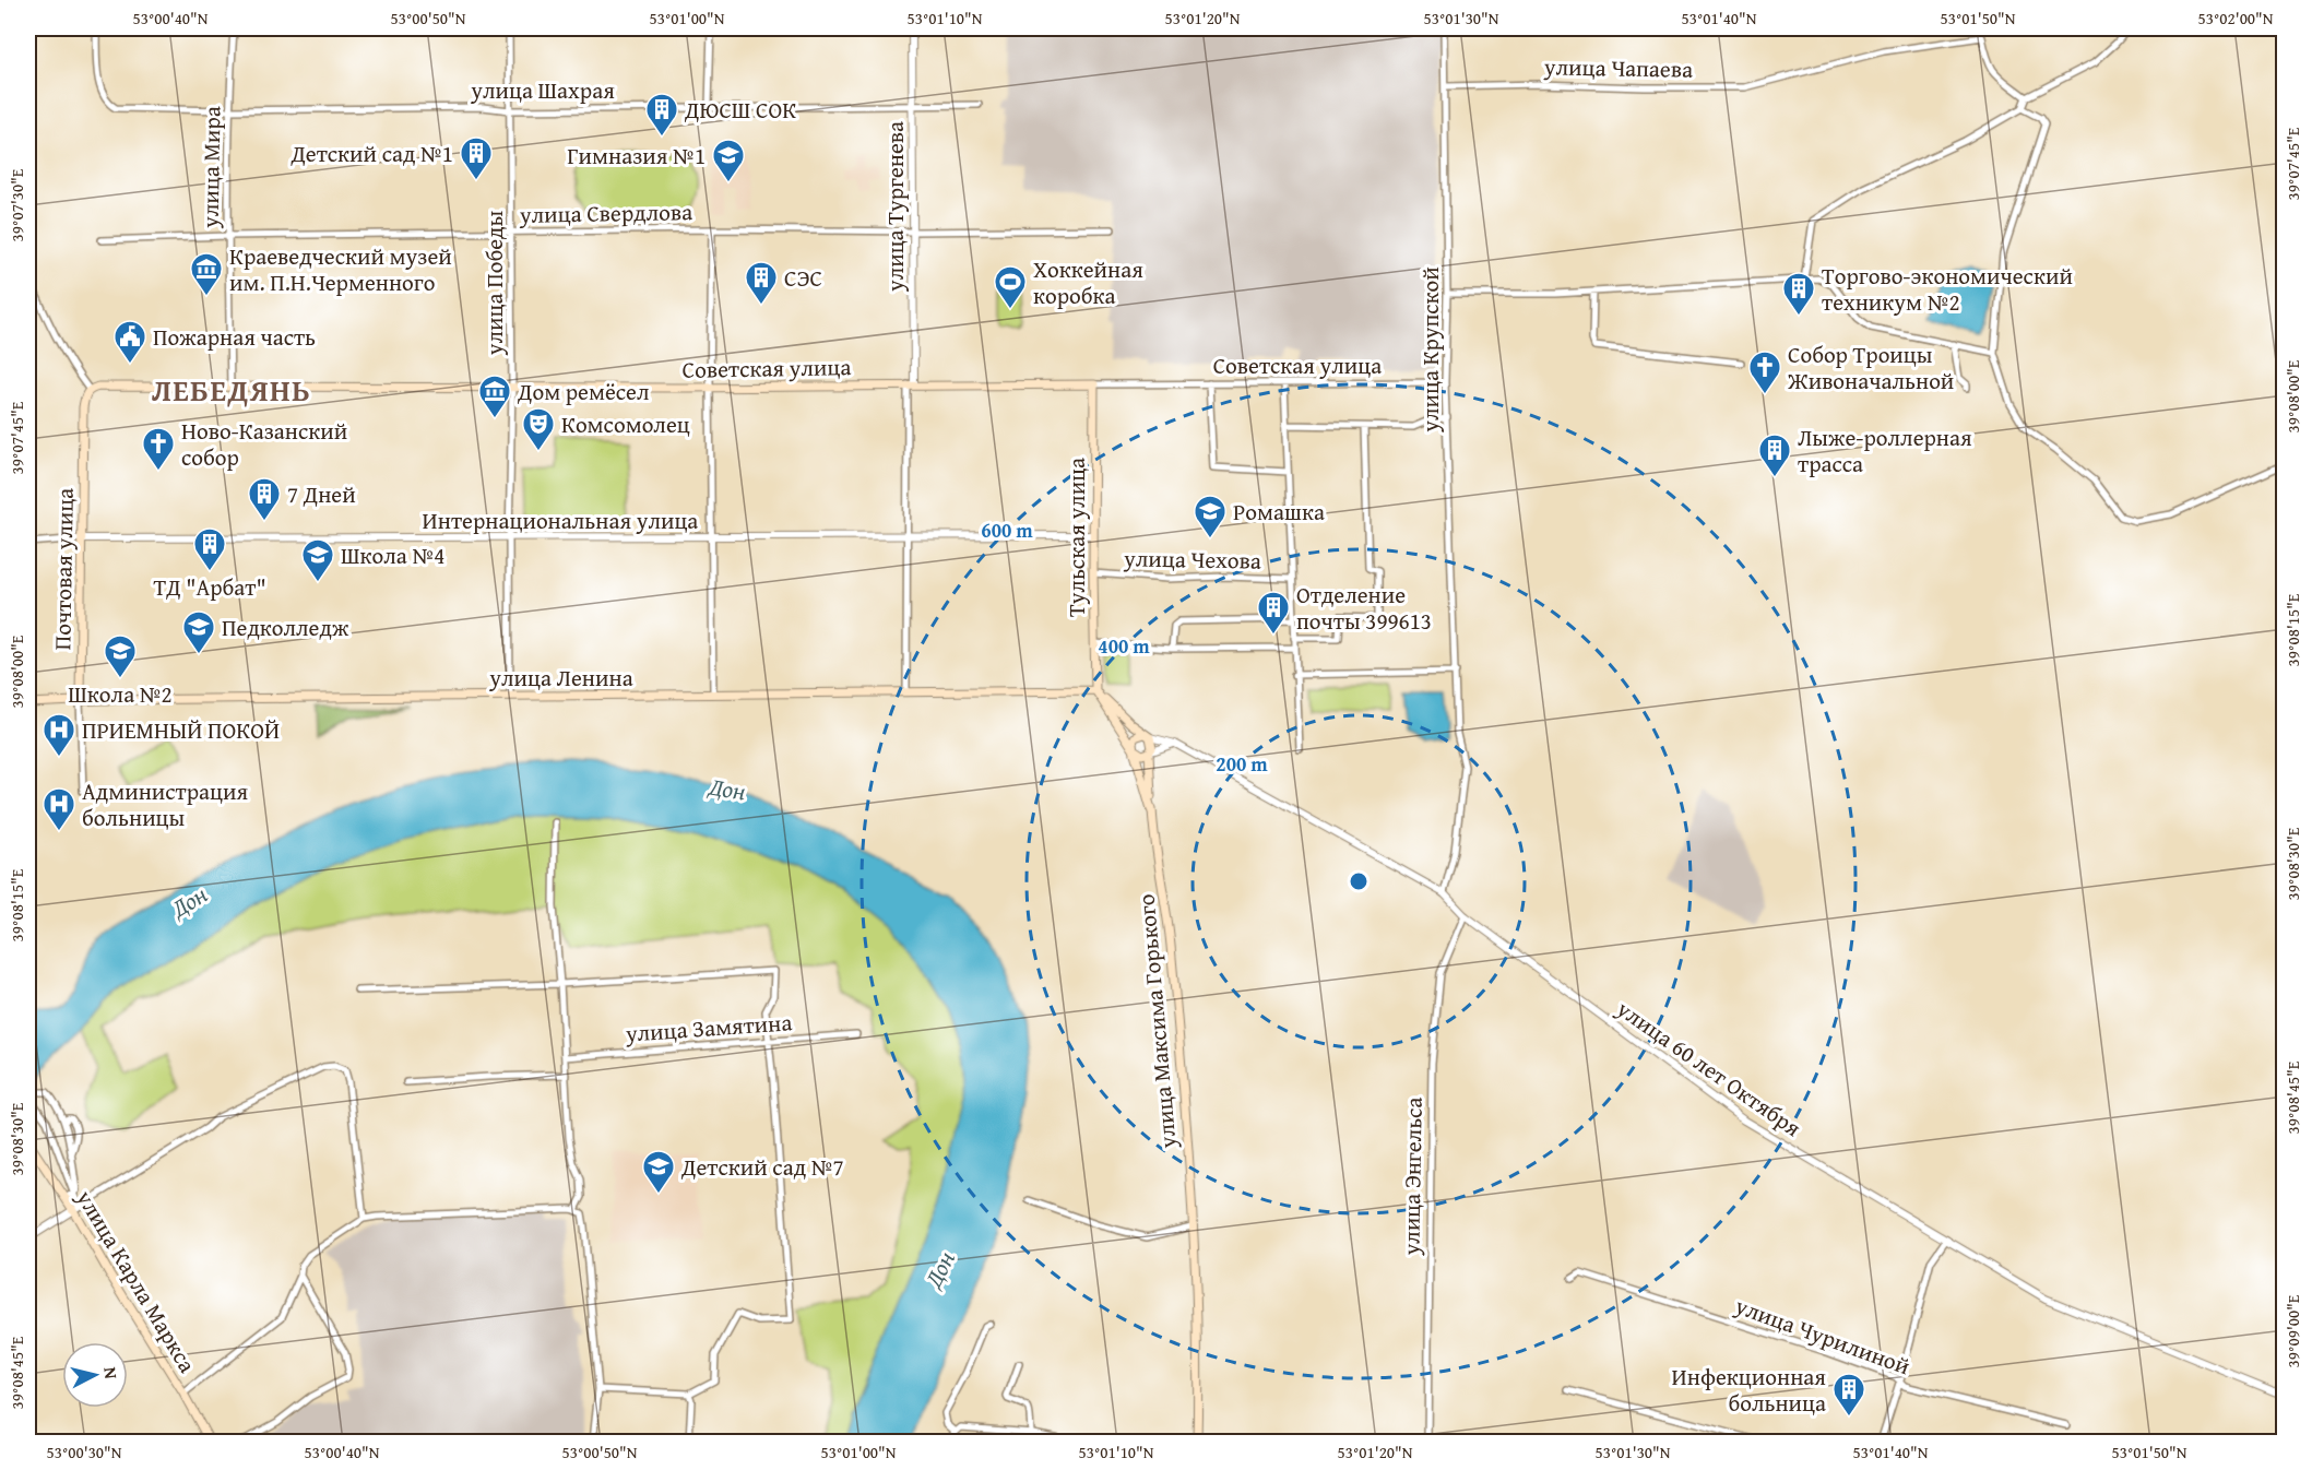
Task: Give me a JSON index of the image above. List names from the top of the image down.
{
  "streets": {
    "main road": [
      "Советская улица",
      "Тульская улица",
      "Почтовая улица",
      "улица Ленина",
      "улица Максима Горького",
      "улица Карла Маркса"
    ],
    "street": [
      "улица Чапаева",
      "улица Шахрая",
      "улица Мира",
      "улица Тургенева",
      "улица Свердлова",
      "улица Победы",
      "улица Крупской",
      "Интернациональная улица",
      "улица Чехова",
      "улица Замятина",
      "улица 60 лет Октября",
      "улица Энгельса",
      "улица Чурилиной"
    ]
  },
  "crossings": [
    ["улица Чапаева", "улица Крупской"],
    ["улица Шахрая", "улица Мира"],
    ["улица Шахрая", "улица Тургенева"],
    ["улица Шахрая", "улица Победы"],
    ["улица Мира", "улица Свердлова"],
    ["улица Мира", "Советская улица"],
    ["улица Тургенева", "улица Свердлова"],
    ["улица Тургенева", "Советская улица"],
    ["улица Тургенева", "Интернациональная улица"],
    ["улица Тургенева", "улица Ленина"],
    ["улица Свердлова", "улица Победы"],
    ["улица Победы", "Советская улица"],
    ["улица Победы", "Интернациональная улица"],
    ["улица Победы", "улица Ленина"],
    ["улица Крупской", "Советская улица"],
    ["улица Крупской", "улица 60 лет Октября"],
    ["Советская улица", "Тульская улица"],
    ["Советская улица", "улица Чехова"],
    ["Советская улица", "Почтовая улица"],
    ["Интернациональная улица", "Тульская улица"],
    ["Интернациональная улица", "Почтовая улица"],
    ["Тульская улица", "улица Чехова"],
    ["Тульская улица", "улица Ленина"],
    ["Почтовая улица", "улица Ленина"],
    ["улица Максима Горького", "улица 60 лет Октября"],
    ["улица 60 лет Октября", "улица Энгельса"]
  ],
  "districts": ["ЛЕБЕДЯНЬ"],
  "water": ["Дон"],
  "places": {
    "building": [
      "ДЮСШ СОК",
      "Детский сад №1",
      "СЭС",
      "Торгово-экономический техникум №2",
      "Лыже-роллерная трасса",
      "7 Дней",
      "ТД \"Арбат\"",
      "Отделение почты 399613",
      "Инфекционная больница"
    ],
    "school or university": [
      "Гимназия №1",
      "Ромашка",
      "Школа №4",
      "Педколледж",
      "Школа №2",
      "Детский сад №7"
    ],
    "museum": ["Краеведческий музей им. П.Н.Черменного", "Дом ремёсел"],
    "sports": ["Хоккейная коробка"],
    "public building": ["Пожарная часть"],
    "church": ["Собор Троицы Живоначальной", "Ново-Казанский собор"],
    "theatre": ["Комсомолец"],
    "hospital": ["ПРИЕМНЫЙ ПОКОЙ", "Администрация больницы"]
  },
  "north": "right",
  "coordinates": [
    "53°00'40\"N",
    "53°00'50\"N",
    "53°01'00\"N",
    "53°01'10\"N",
    "53°01'20\"N",
    "53°01'30\"N",
    "53°01'40\"N",
    "53°01'50\"N",
    "53°02'00\"N",
    "39°07'45\"E",
    "39°07'30\"E",
    "39°08'00\"E",
    "39°08'15\"E",
    "39°08'30\"E",
    "39°08'45\"E",
    "39°09'00\"E",
    "53°00'30\"N"
  ],
  "rings": ["600 m", "400 m", "200 m"]
}
